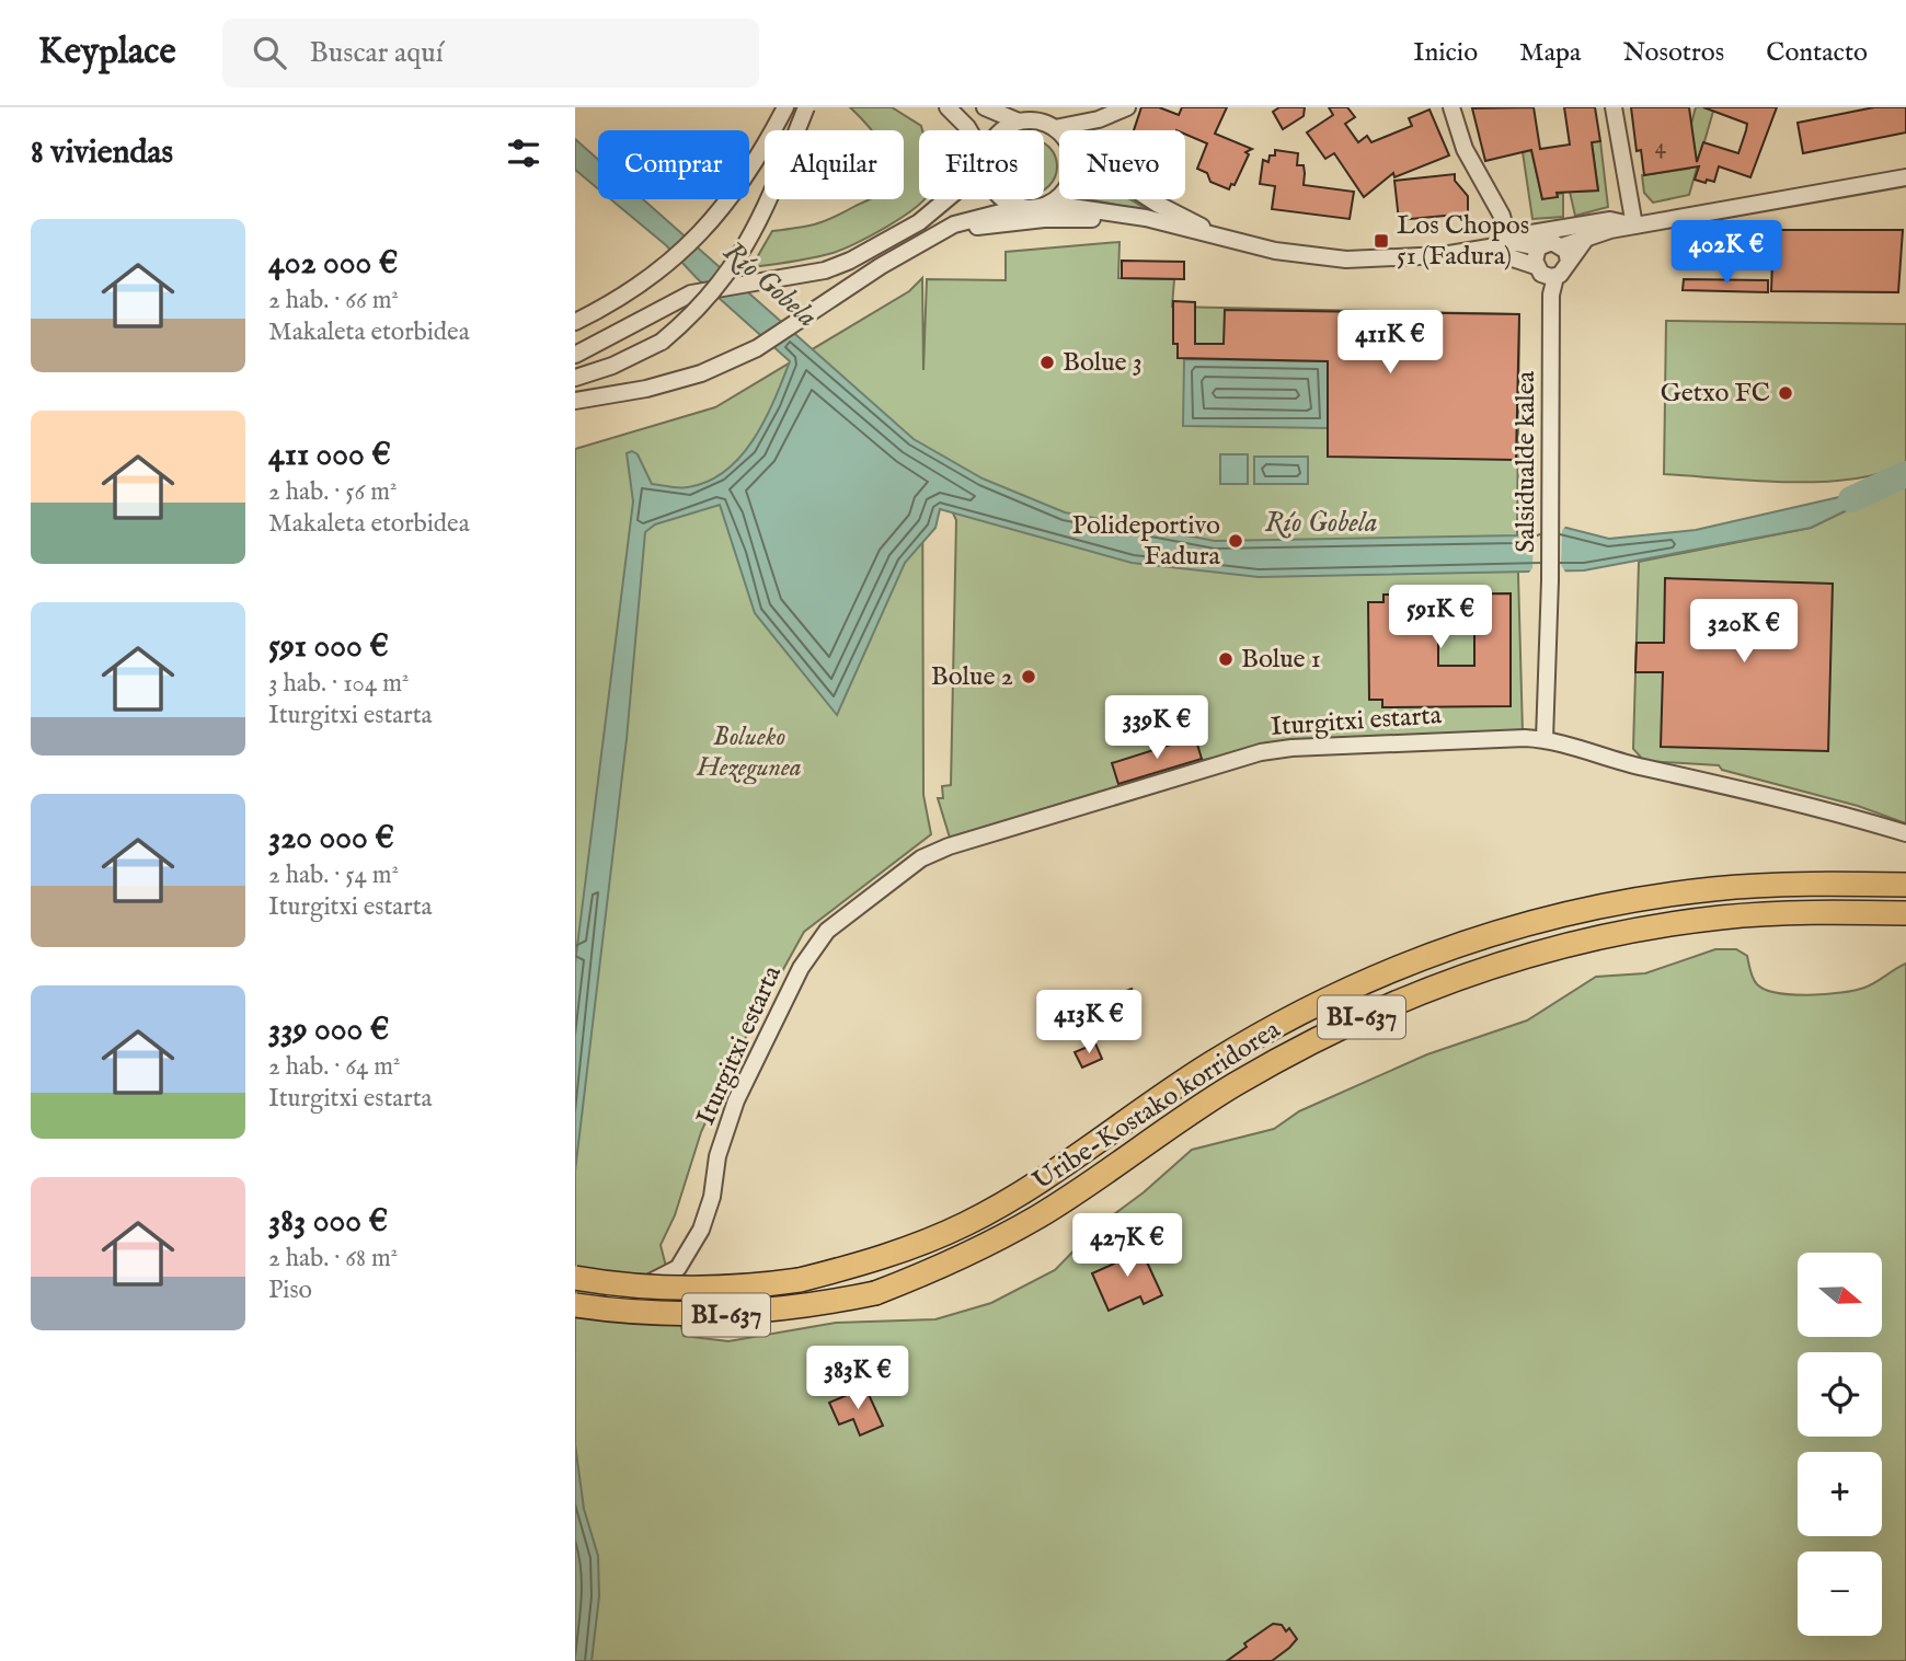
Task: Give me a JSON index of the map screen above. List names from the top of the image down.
{
  "streets": {
    "highway": ["BI-637", "Uribe-Kostako korridorea"],
    "street": ["Salsidualde kalea", "Iturgitxi estarta"]
  },
  "crossings": [
    ["Salsidualde kalea", "Iturgitxi estarta"],
    ["Iturgitxi estarta", "Uribe-Kostako korridorea"]
  ],
  "water": ["Río Gobela"],
  "parks": ["Bolueko Hezegunea"],
  "places": {
    "transit": ["Los Chopos 51 (Fadura)"],
    "other": [
      "Bolue 3",
      "Getxo FC",
      "Polideportivo Fadura",
      "Bolue 1",
      "Bolue 2"
    ]
  },
  "house_numbers": ["4"],
  "north": "right",
  "page": {
    "header": "Keyplace",
    "search": "Buscar aquí",
    "nav": [
      "Inicio",
      "Mapa",
      "Nosotros",
      "Contacto"
    ],
    "heading": "8 viviendas",
    "chip": [
      "Comprar",
      "Alquilar",
      "Filtros",
      "Nuevo"
    ],
    "list": [
      {
        "name": "402 000 €",
        "note": "2 hab. · 66 m² · Makaleta etorbidea"
      },
      {
        "name": "411 000 €",
        "note": "2 hab. · 56 m² · Makaleta etorbidea"
      },
      {
        "name": "591 000 €",
        "note": "3 hab. · 104 m² · Iturgitxi estarta"
      },
      {
        "name": "320 000 €",
        "note": "2 hab. · 54 m² · Iturgitxi estarta"
      },
      {
        "name": "339 000 €",
        "note": "2 hab. · 64 m² · Iturgitxi estarta"
      },
      {
        "name": "383 000 €",
        "note": "2 hab. · 68 m² · Piso"
      }
    ],
    "price": [
      "402K €",
      "411K €",
      "591K €",
      "320K €",
      "339K €",
      "413K €",
      "427K €",
      "383K €"
    ],
    "map_buttons": ["+", "−"]
  }
}
